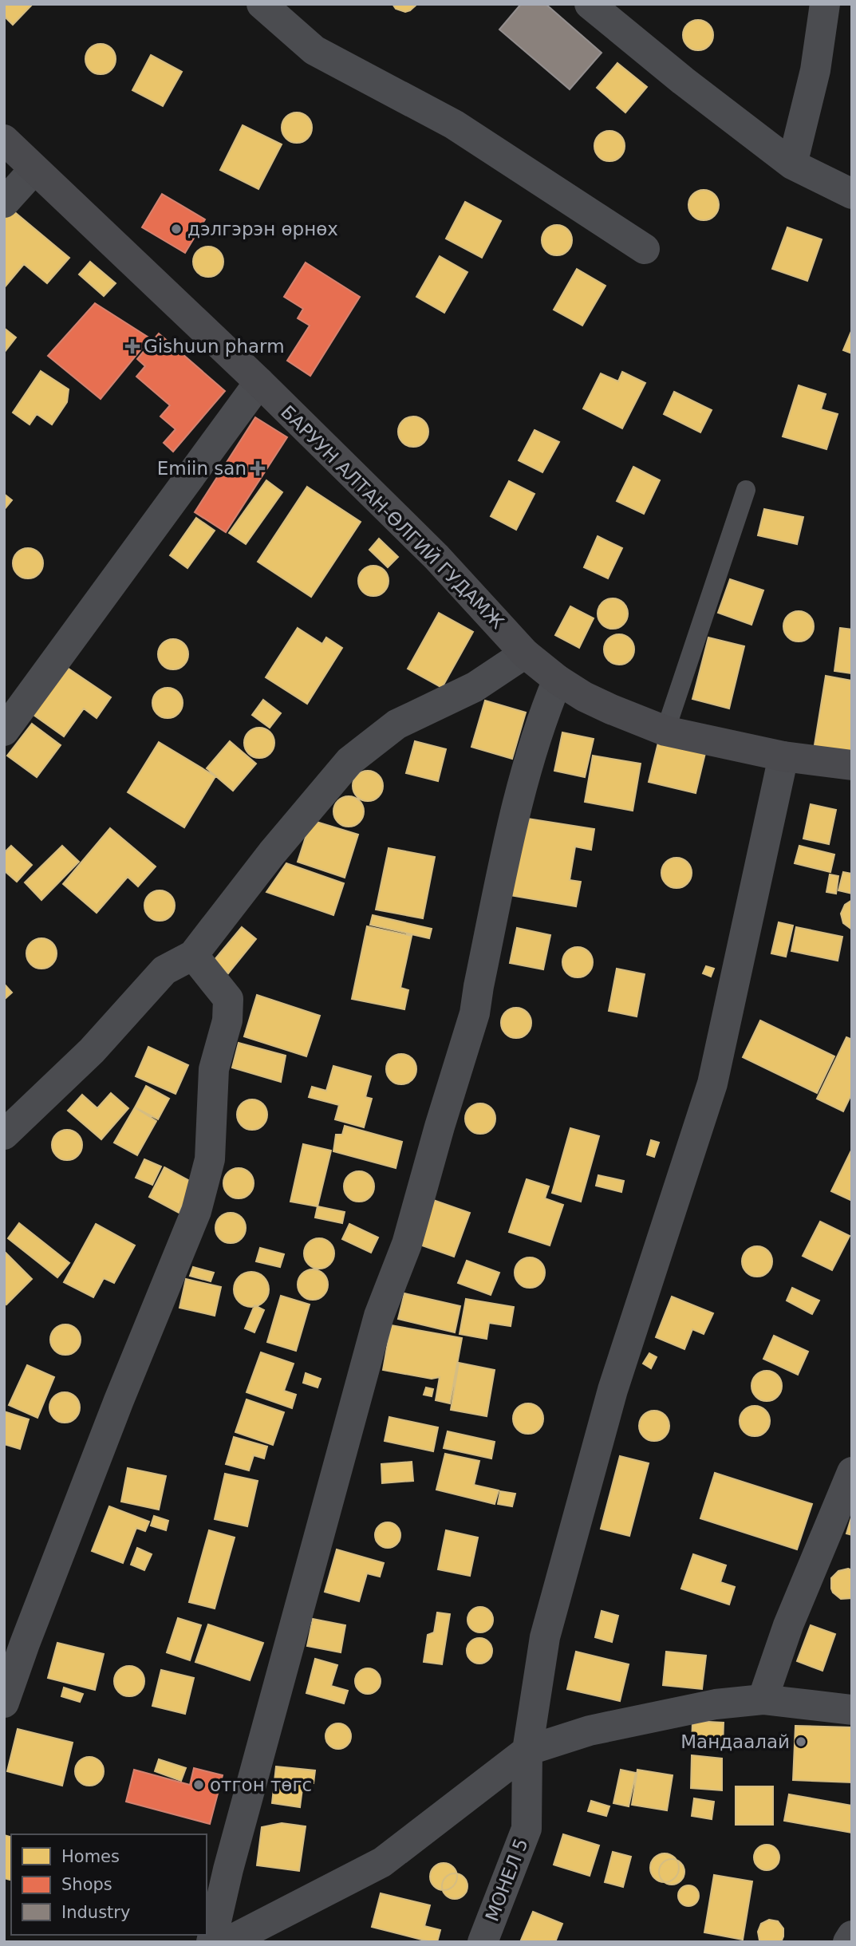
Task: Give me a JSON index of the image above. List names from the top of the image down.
{
  "streets": {
    "main road": ["БАРУУН АЛТАН-ӨЛГИЙ ГУДАМЖ"],
    "street": ["МОНЕЛ 5"]
  },
  "crossings": [
    ["БАРУУН АЛТАН-ӨЛГИЙ ГУДАМЖ", "МОНЕЛ 5"]
  ],
  "places": {
    "other": ["дэлгэрэн өрнөх", "Мандаалай", "отгон төгс"],
    "health": ["Gishuun pharm", "Emiin san"]
  },
  "legend": ["Homes", "Shops", "Industry"]
}
